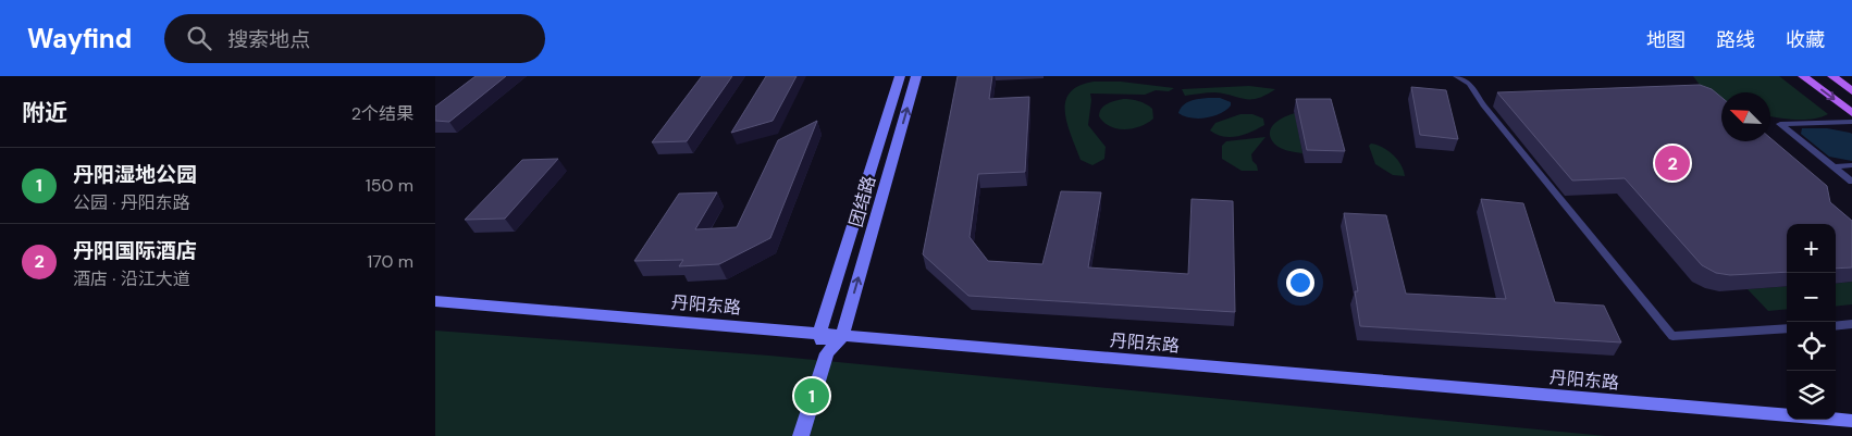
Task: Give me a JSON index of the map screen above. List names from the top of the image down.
{
  "streets": {
    "street": ["团结路", "丹阳东路"]
  },
  "crossings": [
    ["团结路", "丹阳东路"]
  ],
  "north": "top left",
  "page": {
    "header": "Wayfind",
    "search": "搜索地点",
    "nav": ["地图", "路线", "收藏"],
    "heading": ["附近", "2个结果"],
    "pins": ["2", "1"],
    "list": [
      {
        "mark": "1",
        "name": "丹阳湿地公园",
        "note": "公园 · 丹阳东路",
        "value": "150 m"
      },
      {
        "mark": "2",
        "name": "丹阳国际酒店",
        "note": "酒店 · 沿江大道",
        "value": "170 m"
      }
    ],
    "map_buttons": ["+", "−"]
  }
}
